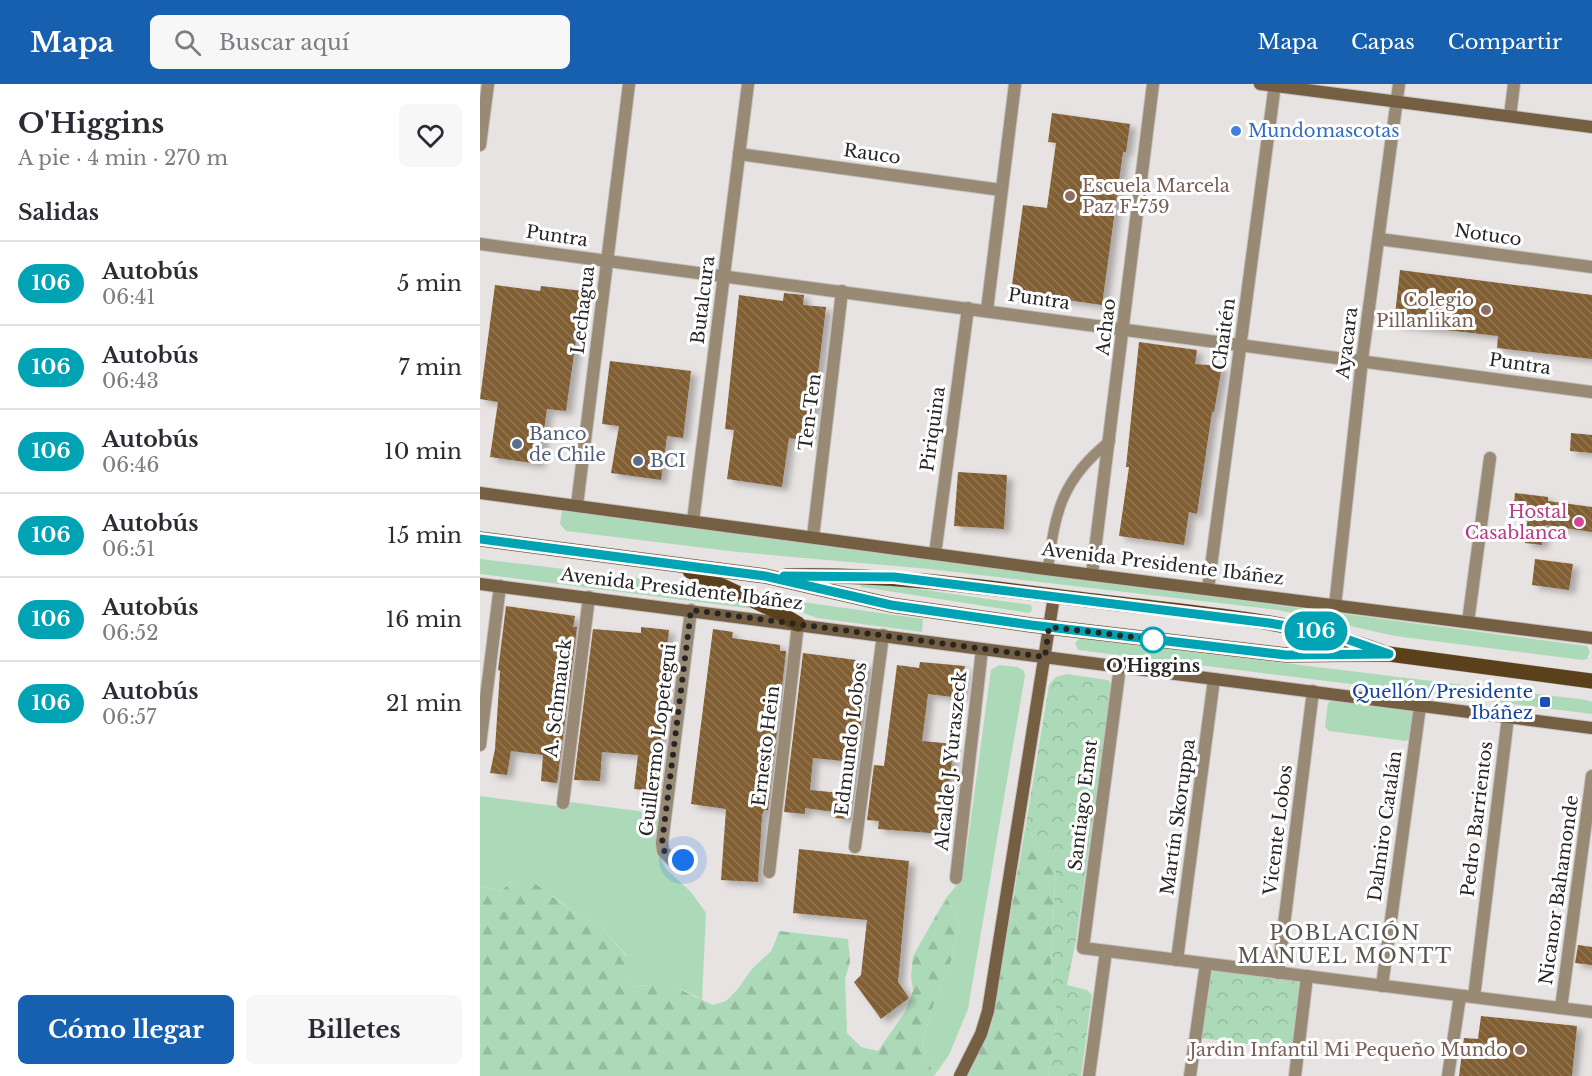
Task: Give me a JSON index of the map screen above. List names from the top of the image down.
{
  "streets": {
    "main road": ["Avenida Presidente Ibáñez"],
    "street": [
      "Rauco",
      "Notuco",
      "Puntra",
      "Butalcura",
      "Lechagua",
      "Achao",
      "Chaitén",
      "Ayacara",
      "Ten-Ten",
      "Piriquina",
      "A. Schmauck",
      "Edmundo Lobos",
      "Guillermo Lopetegui",
      "Ernesto Hein",
      "Alcalde J. Yuraszeck",
      "Santiago Emst",
      "Martín Skoruppa",
      "Pedro Barrientos",
      "Dalmiro Catalán",
      "Vicente Lobos",
      "Nicanor Bahamonde"
    ]
  },
  "crossings": [
    ["Rauco", "Butalcura"],
    ["Notuco", "Ayacara"],
    ["Puntra", "Butalcura"],
    ["Puntra", "Lechagua"],
    ["Puntra", "Achao"],
    ["Puntra", "Chaitén"],
    ["Puntra", "Ayacara"],
    ["Puntra", "Ten-Ten"],
    ["Puntra", "Piriquina"],
    ["Butalcura", "Avenida Presidente Ibáñez"],
    ["Lechagua", "Avenida Presidente Ibáñez"],
    ["Achao", "Avenida Presidente Ibáñez"],
    ["Chaitén", "Avenida Presidente Ibáñez"],
    ["Ayacara", "Avenida Presidente Ibáñez"],
    ["Ten-Ten", "Avenida Presidente Ibáñez"],
    ["Piriquina", "Avenida Presidente Ibáñez"],
    ["Avenida Presidente Ibáñez", "A. Schmauck"],
    ["Avenida Presidente Ibáñez", "Edmundo Lobos"],
    ["Avenida Presidente Ibáñez", "Guillermo Lopetegui"],
    ["Avenida Presidente Ibáñez", "Ernesto Hein"],
    ["Avenida Presidente Ibáñez", "Alcalde J. Yuraszeck"],
    ["Avenida Presidente Ibáñez", "Santiago Emst"],
    ["Avenida Presidente Ibáñez", "Martín Skoruppa"],
    ["Avenida Presidente Ibáñez", "Pedro Barrientos"],
    ["Avenida Presidente Ibáñez", "Dalmiro Catalán"],
    ["Avenida Presidente Ibáñez", "Vicente Lobos"]
  ],
  "districts": ["POBLACIÓN MANUEL MONTT"],
  "places": {
    "other": [
      "Mundomascotas",
      "Escuela Marcela Paz F-759",
      "Colegio Pillanlikan",
      "Banco de Chile",
      "BCI",
      "Hostal Casablanca",
      "O'Higgins",
      "Jardin Infantil Mi Pequeño Mundo"
    ],
    "transit": ["Quellón/Presidente Ibáñez"]
  },
  "lines": ["bus line 106"],
  "page": {
    "header": "Mapa",
    "search": "Buscar aquí",
    "nav": ["Mapa", "Capas", "Compartir"],
    "heading": [
      ["O'Higgins", "A pie · 4 min · 270 m"],
      "Salidas"
    ],
    "on_map": "106",
    "list": [
      {
        "mark": "106",
        "name": "Autobús",
        "note": "06:41",
        "value": "5 min"
      },
      {
        "mark": "106",
        "name": "Autobús",
        "note": "06:43",
        "value": "7 min"
      },
      {
        "mark": "106",
        "name": "Autobús",
        "note": "06:46",
        "value": "10 min"
      },
      {
        "mark": "106",
        "name": "Autobús",
        "note": "06:51",
        "value": "15 min"
      },
      {
        "mark": "106",
        "name": "Autobús",
        "note": "06:52",
        "value": "16 min"
      },
      {
        "mark": "106",
        "name": "Autobús",
        "note": "06:57",
        "value": "21 min"
      }
    ],
    "buttons": ["Cómo llegar", "Billetes"]
  }
}
